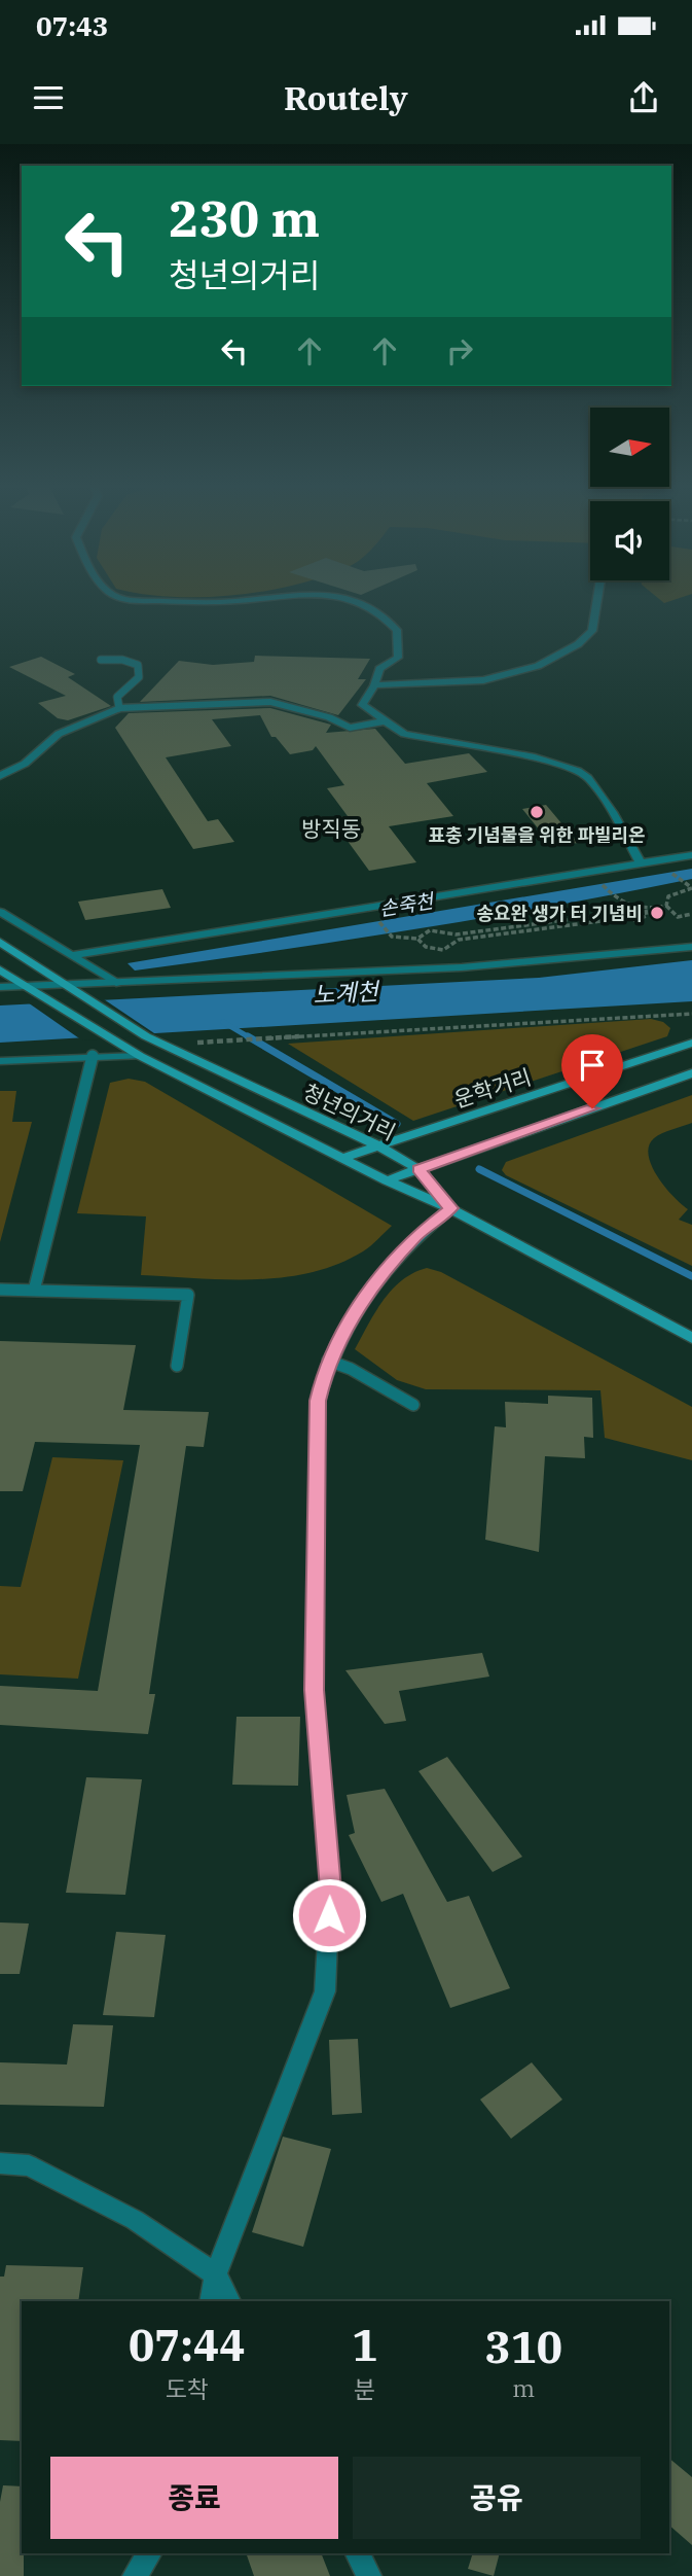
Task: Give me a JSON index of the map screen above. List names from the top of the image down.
{
  "streets": {
    "main road": ["운학거리", "청년의거리"]
  },
  "crossings": [
    ["운학거리", "청년의거리"]
  ],
  "districts": ["방직동"],
  "water": ["손죽천", "노계천"],
  "places": ["표충 기념물을 위한 파빌리온", "송요완 생가 터 기념비"],
  "north": "right",
  "page": {
    "status": "07:43",
    "header": "Routely",
    "turn": ["230 m", "청년의거리"],
    "eta": [
      "07:44",
      "도착",
      "1",
      "분",
      "310",
      "m"
    ],
    "buttons": ["종료", "공유"]
  }
}
